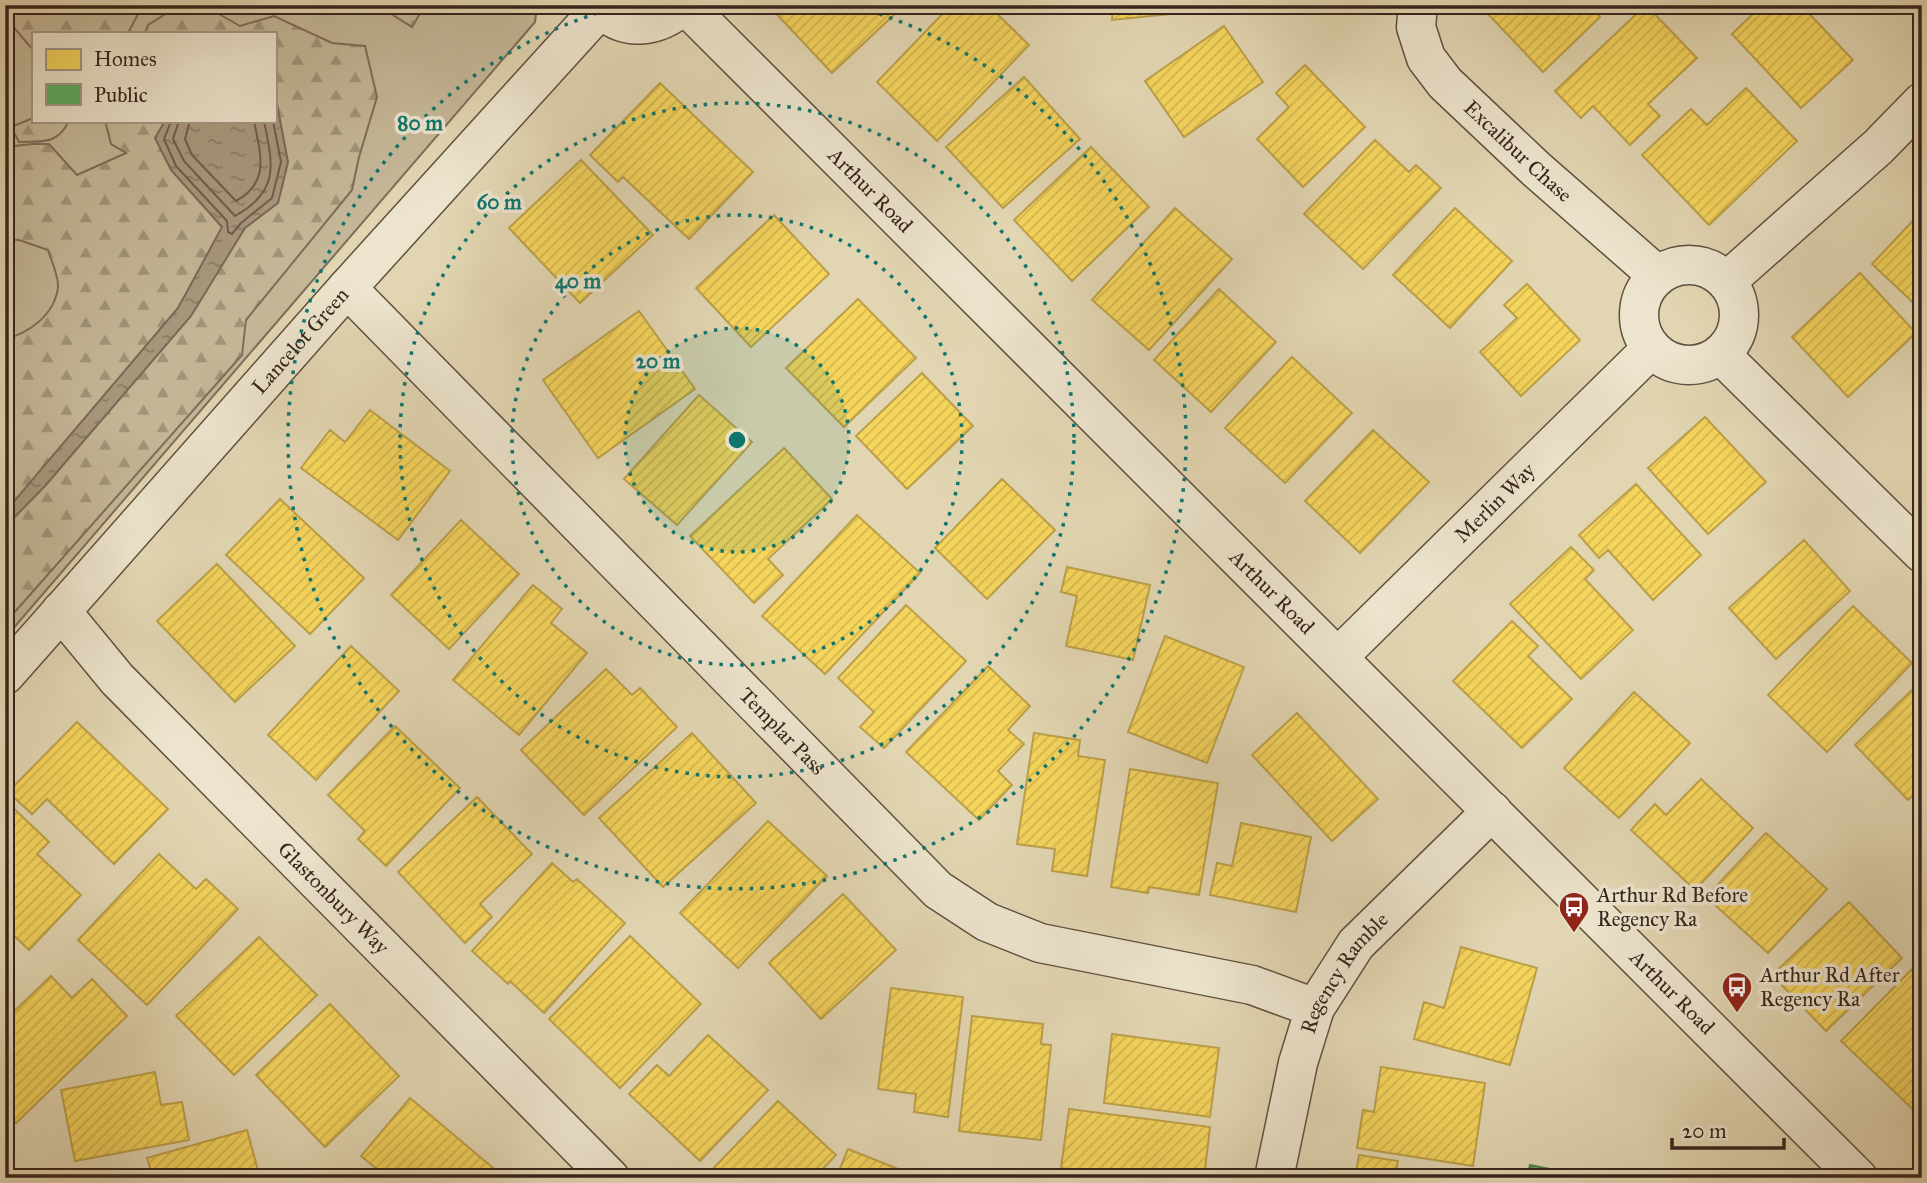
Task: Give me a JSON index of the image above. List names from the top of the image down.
{
  "streets": {
    "street": [
      "Excalibur Chase",
      "Arthur Road",
      "Lancelot Green",
      "Merlin Way",
      "Templar Pass",
      "Glastonbury Way",
      "Regency Ramble"
    ]
  },
  "crossings": [
    ["Excalibur Chase", "Merlin Way"],
    ["Arthur Road", "Merlin Way"],
    ["Arthur Road", "Regency Ramble"],
    ["Lancelot Green", "Templar Pass"],
    ["Lancelot Green", "Glastonbury Way"],
    ["Templar Pass", "Regency Ramble"]
  ],
  "places": {
    "bus stop": ["Arthur Rd Before Regency Ra", "Arthur Rd After Regency Ra"]
  },
  "legend": ["Homes", "Public"],
  "scale_bar": "20 m",
  "rings": [
    "80 m",
    "60 m",
    "40 m",
    "20 m"
  ]
}
